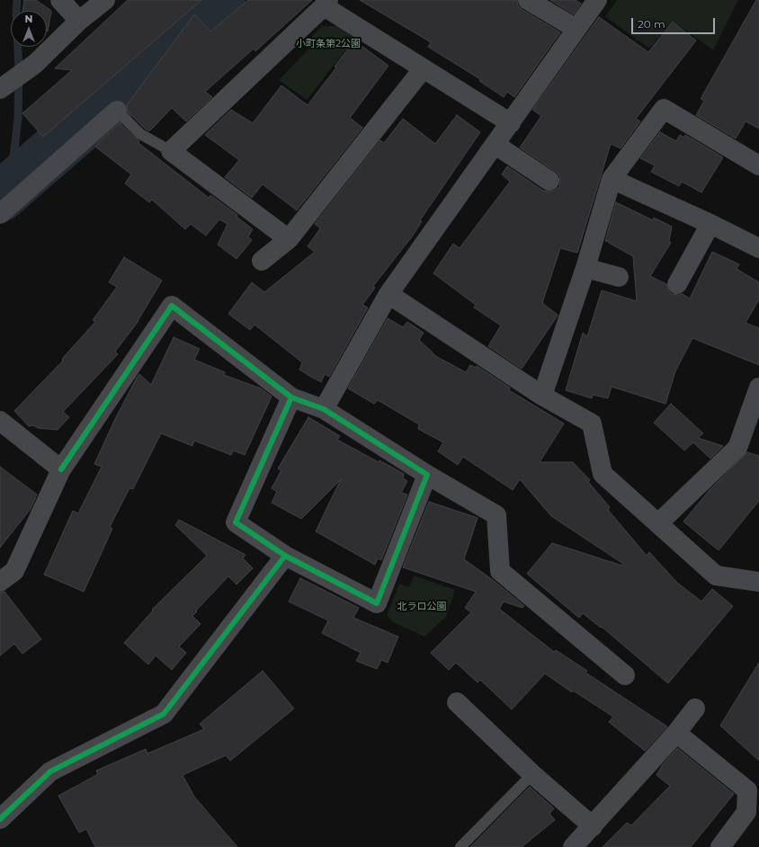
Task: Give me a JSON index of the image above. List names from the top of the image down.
{
  "parks": ["小町条第2公園", "北ラロ公園"],
  "scale_bar": "20 m",
  "north": "top"
}
